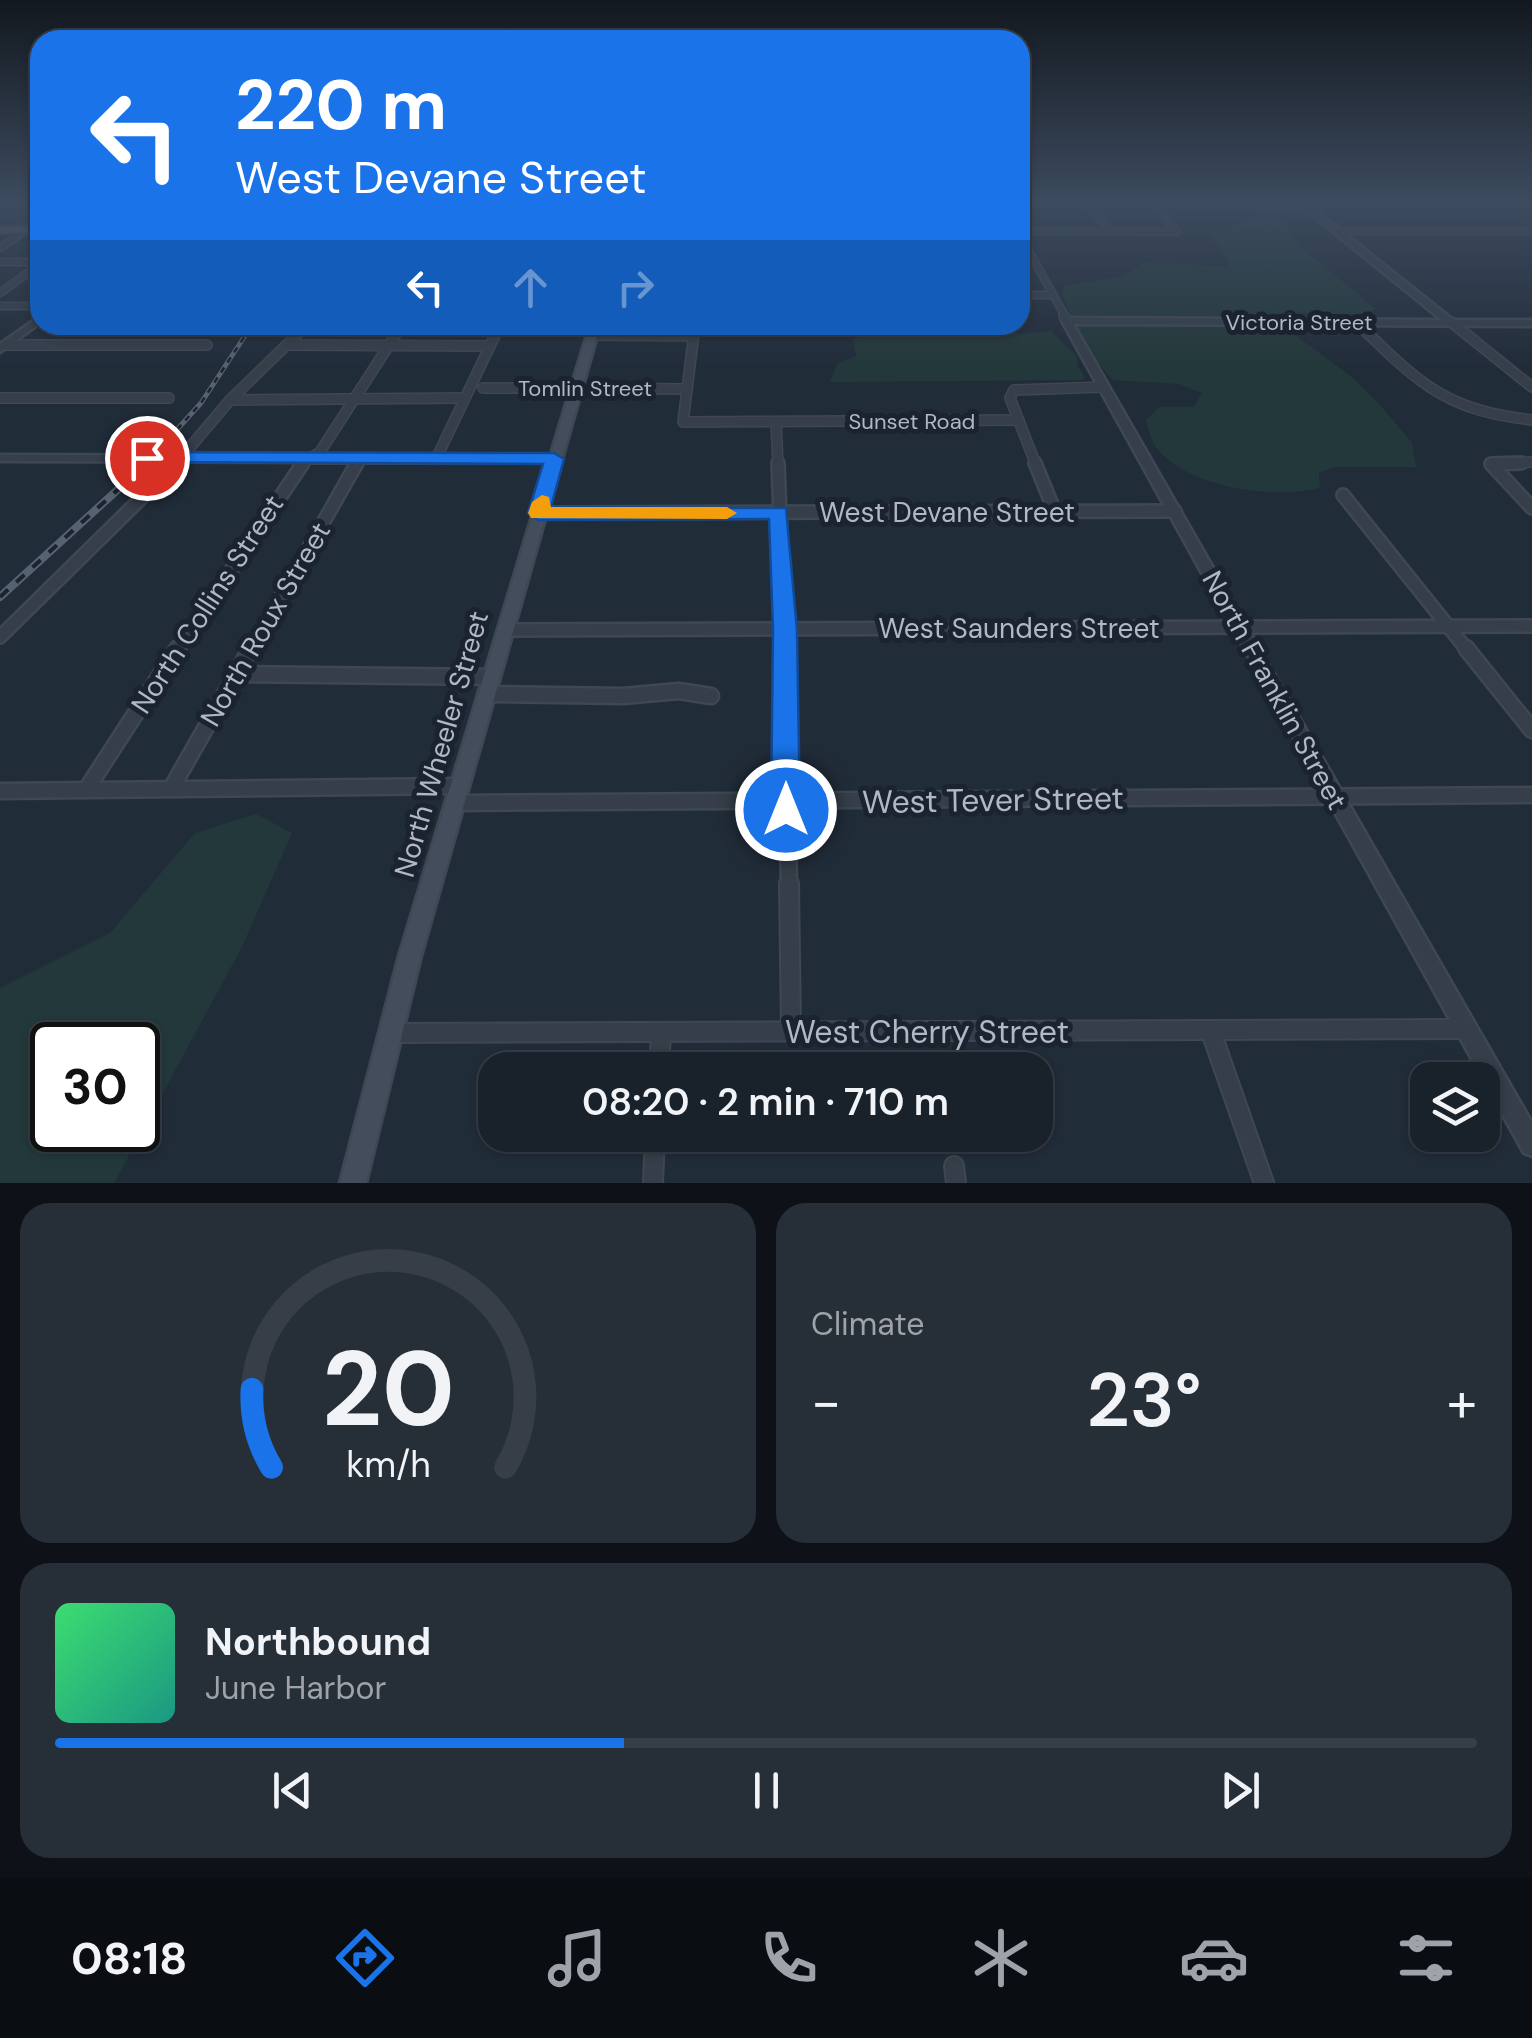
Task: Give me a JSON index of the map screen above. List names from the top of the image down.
{
  "streets": {
    "main road": ["North Wheeler Street"],
    "street": [
      "Victoria Street",
      "Tomlin Street",
      "Sunset Road",
      "West Devane Street",
      "North Collins Street",
      "North Roux Street",
      "West Saunders Street",
      "North Franklin Street",
      "West Tever Street",
      "West Cherry Street"
    ]
  },
  "crossings": [
    ["Victoria Street", "North Franklin Street"],
    ["Tomlin Street", "Sunset Road"],
    ["Tomlin Street", "North Wheeler Street"],
    ["Sunset Road", "North Franklin Street"],
    ["West Devane Street", "North Franklin Street"],
    ["West Devane Street", "North Wheeler Street"],
    ["North Collins Street", "West Tever Street"],
    ["North Roux Street", "West Tever Street"],
    ["West Saunders Street", "North Franklin Street"],
    ["West Saunders Street", "North Wheeler Street"],
    ["North Franklin Street", "West Tever Street"],
    ["North Franklin Street", "West Cherry Street"],
    ["North Wheeler Street", "West Tever Street"],
    ["North Wheeler Street", "West Cherry Street"]
  ],
  "page": {
    "turn": ["220 m", "West Devane Street"],
    "limit": "30",
    "trip": "08:20 · 2 min · 710 m",
    "tile": "Climate",
    "heat": ["−", "23°", "+"],
    "song": ["Northbound", "June Harbor"],
    "tabs": "08:18",
    "gauge": ["20", "km/h"]
  }
}
